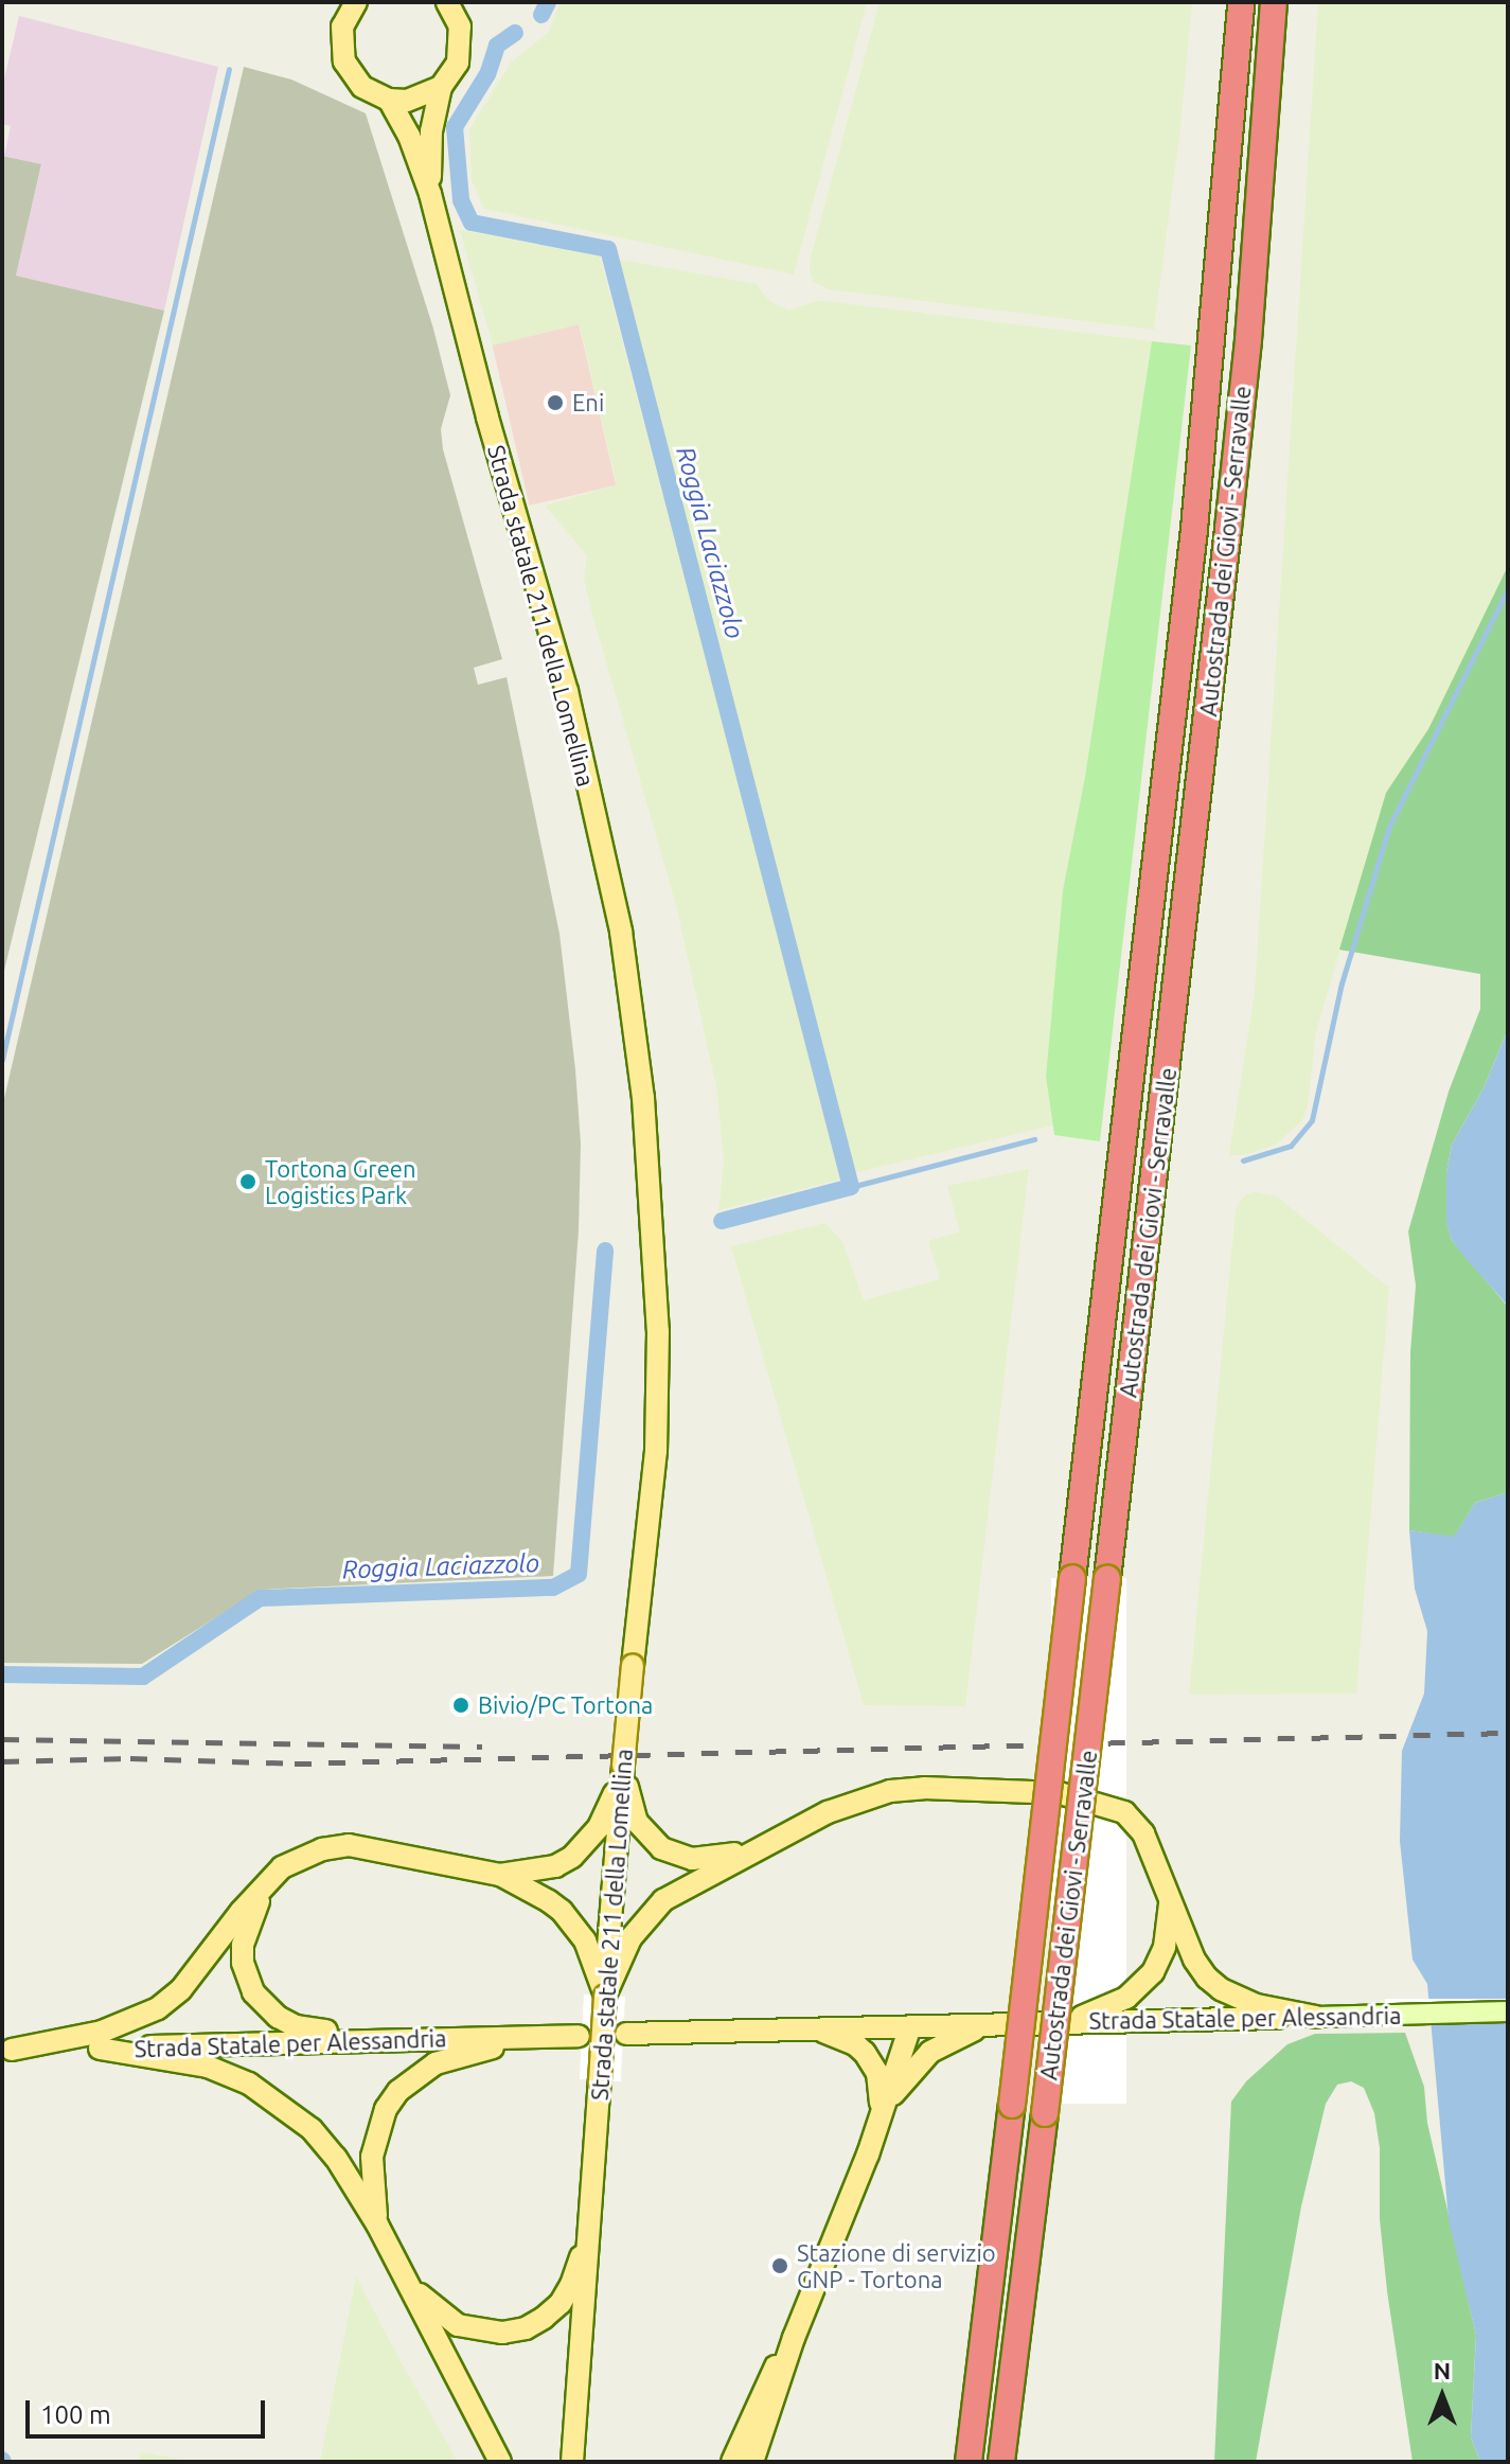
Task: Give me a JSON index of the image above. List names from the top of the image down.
{
  "streets": {
    "highway": ["Autostrada dei Giovi - Serravalle"],
    "main road": ["Strada statale 211 della Lomellina", "Strada Statale per Alessandria"]
  },
  "water": ["Roggia Laciazzolo"],
  "places": [
    "Eni",
    "Tortona Green Logistics Park",
    "Bivio/PC Tortona",
    "Stazione di servizio GNP - Tortona"
  ],
  "scale_bar": "100 m",
  "north": "top"
}
